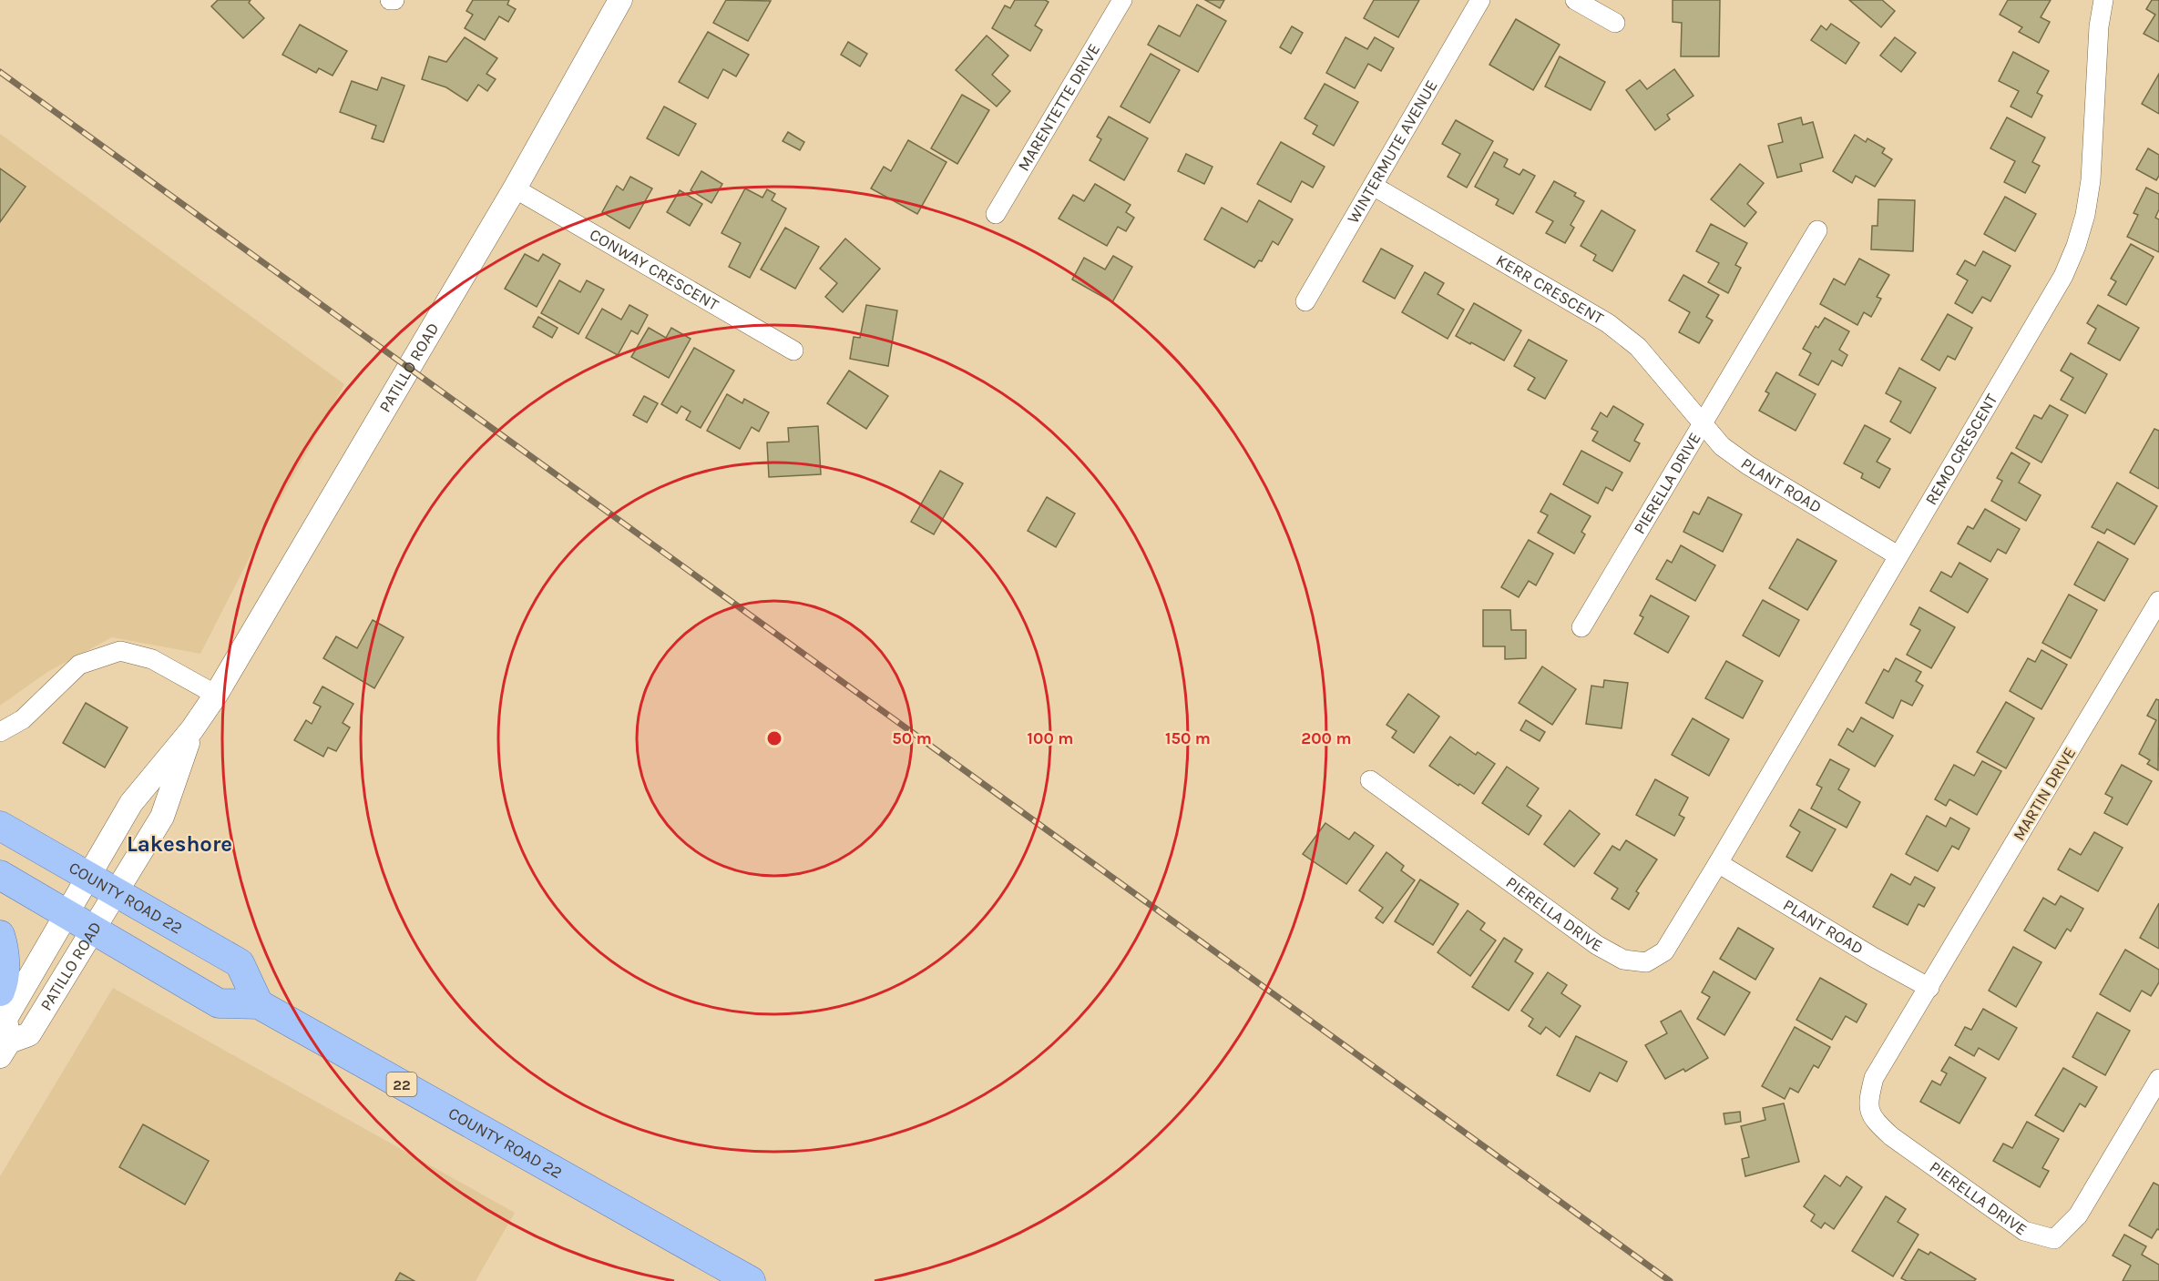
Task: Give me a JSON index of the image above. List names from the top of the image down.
{
  "streets": {
    "main road": ["COUNTY ROAD 22", "22"],
    "street": [
      "MARENTETTE DRIVE",
      "WINTERMUTE AVENUE",
      "CONWAY CRESCENT",
      "KERR CRESCENT",
      "PATILLO ROAD",
      "REMO CRESCENT",
      "PIERELLA DRIVE",
      "PLANT ROAD",
      "MARTIN DRIVE"
    ]
  },
  "crossings": [
    ["WINTERMUTE AVENUE", "KERR CRESCENT"],
    ["CONWAY CRESCENT", "PATILLO ROAD"],
    ["KERR CRESCENT", "PIERELLA DRIVE"],
    ["KERR CRESCENT", "PLANT ROAD"],
    ["PATILLO ROAD", "COUNTY ROAD 22"],
    ["REMO CRESCENT", "PIERELLA DRIVE"],
    ["REMO CRESCENT", "PLANT ROAD"],
    ["PIERELLA DRIVE", "PLANT ROAD"],
    ["PIERELLA DRIVE", "MARTIN DRIVE"],
    ["PLANT ROAD", "MARTIN DRIVE"]
  ],
  "districts": ["Lakeshore"],
  "rings": [
    "50 m",
    "100 m",
    "150 m",
    "200 m"
  ]
}
